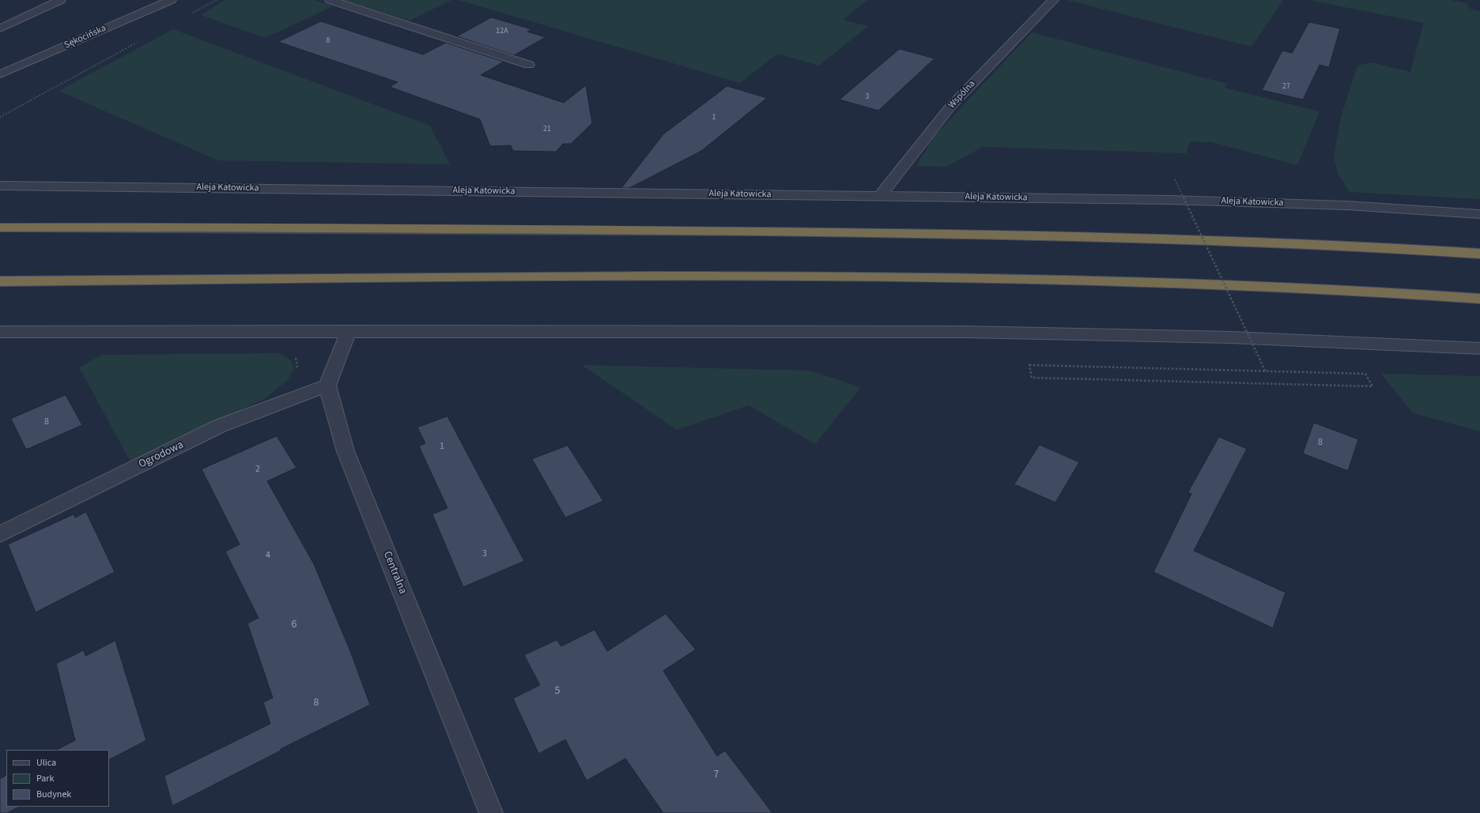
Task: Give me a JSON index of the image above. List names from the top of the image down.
{
  "streets": {
    "street": [
      "Sękocińska",
      "Wspólna",
      "Aleja Katowicka",
      "Ogrodowa",
      "Centralna"
    ]
  },
  "crossings": [
    ["Wspólna", "Aleja Katowicka"],
    ["Ogrodowa", "Centralna"]
  ],
  "house_numbers": [
    "12A",
    "8",
    "27",
    "3",
    "1",
    "21",
    "8",
    "8",
    "1",
    "2",
    "3",
    "4",
    "6",
    "5",
    "8",
    "7"
  ],
  "legend": ["Ulica", "Park", "Budynek"]
}
